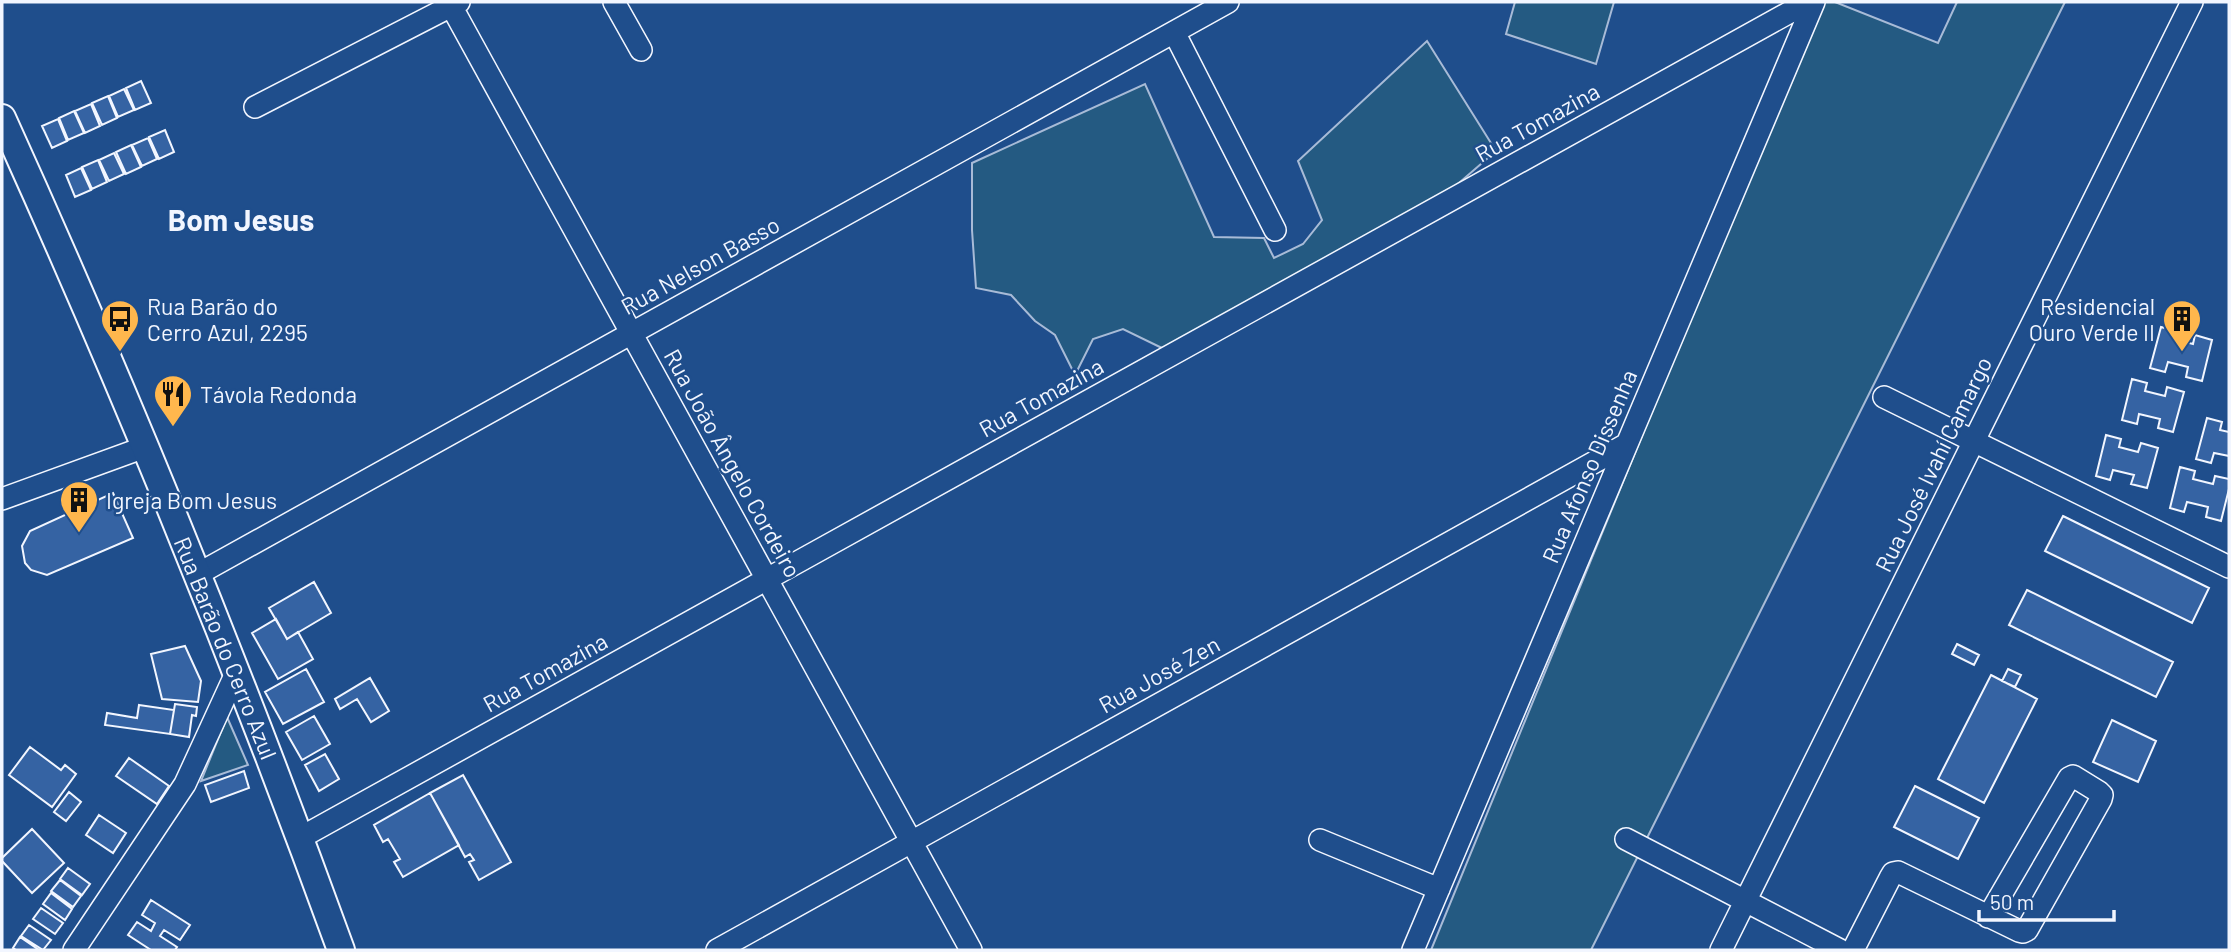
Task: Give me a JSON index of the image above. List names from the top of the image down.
{
  "streets": {
    "main road": ["Rua Barão do Cerro Azul"],
    "street": [
      "Rua Tomazina",
      "Rua Nelson Basso",
      "Rua João Ângelo Cordeiro",
      "Rua José Ivahí Camargo",
      "Rua Afonso Dissenha",
      "Rua José Zen"
    ]
  },
  "crossings": [
    ["Rua Tomazina", "Rua João Ângelo Cordeiro"],
    ["Rua Tomazina", "Rua Barão do Cerro Azul"],
    ["Rua Nelson Basso", "Rua João Ângelo Cordeiro"],
    ["Rua Nelson Basso", "Rua Barão do Cerro Azul"],
    ["Rua João Ângelo Cordeiro", "Rua José Zen"],
    ["Rua Afonso Dissenha", "Rua José Zen"]
  ],
  "districts": ["Bom Jesus"],
  "places": {
    "bus stop": ["Rua Barão do Cerro Azul, 2295"],
    "building": ["Residencial Ouro Verde II", "Igreja Bom Jesus"],
    "restaurant": ["Távola Redonda"]
  },
  "scale_bar": "50 m"
}
